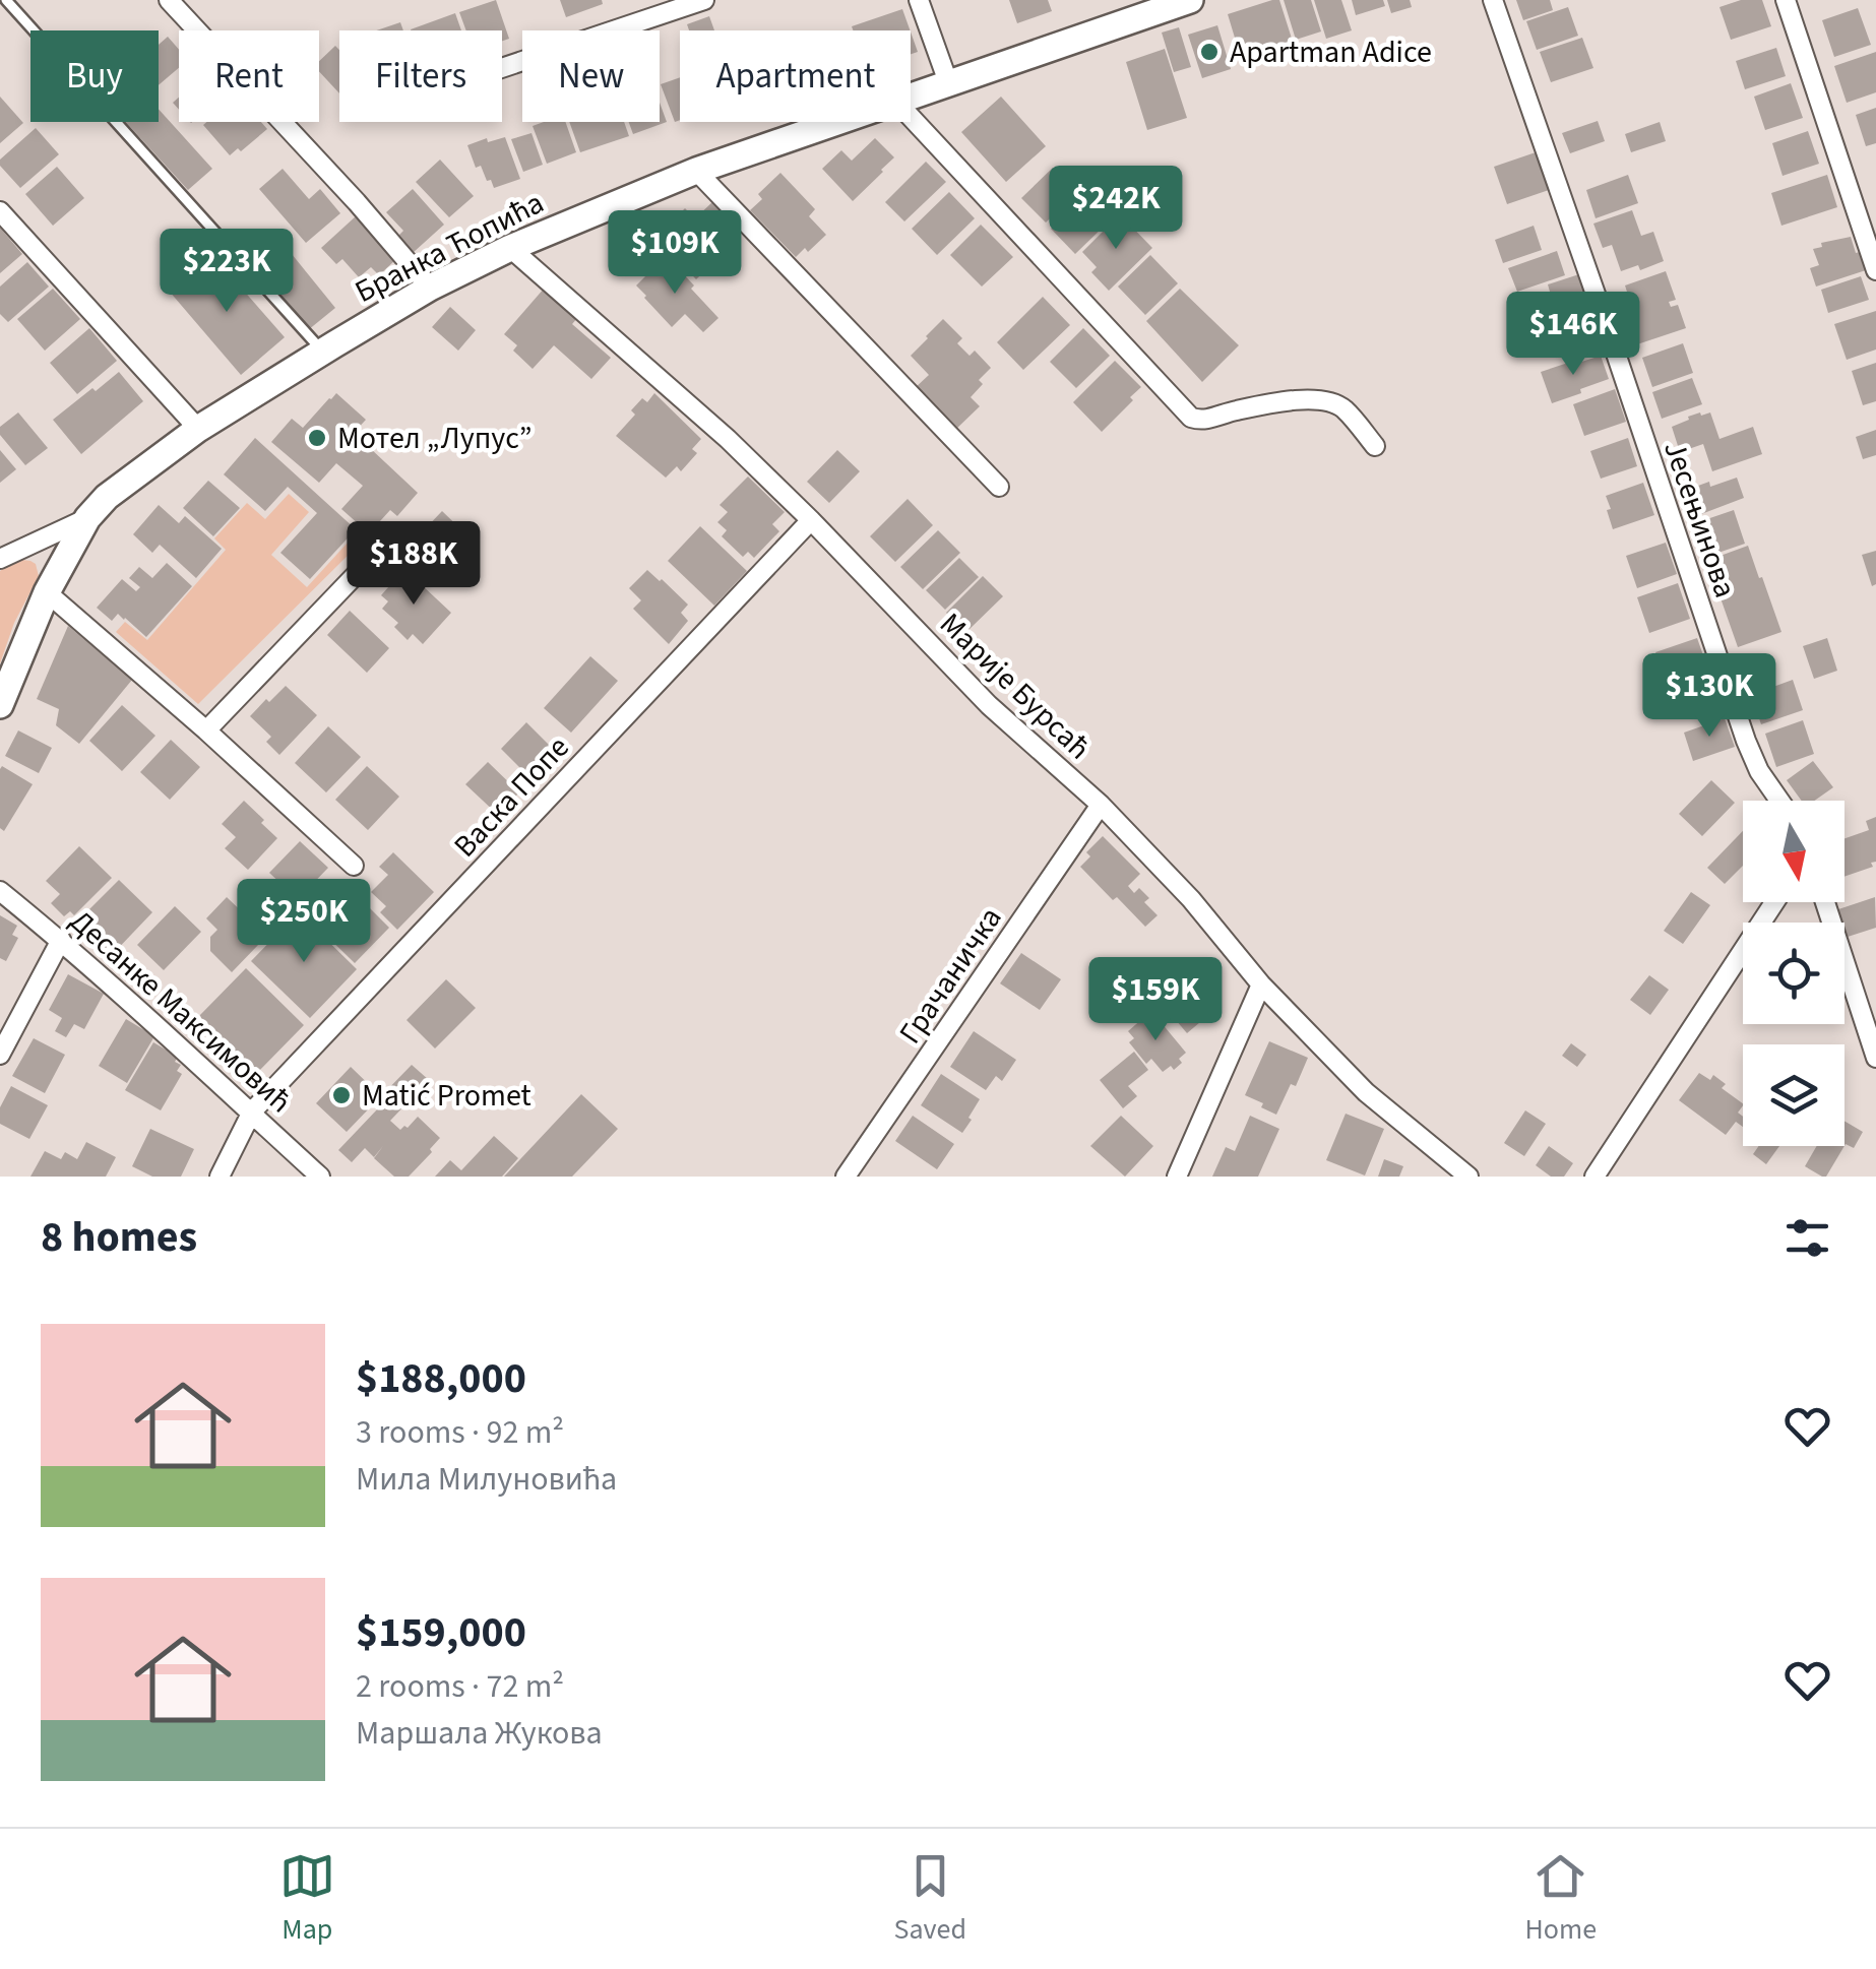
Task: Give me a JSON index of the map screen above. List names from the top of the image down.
{
  "streets": {
    "street": [
      "Бранка Ћопића",
      "Јесењинова",
      "Марије Бурсаћ",
      "Васка Попе",
      "Грачаничка",
      "Десанке Максимовић"
    ]
  },
  "crossings": [
    ["Бранка Ћопића", "Марије Бурсаћ"],
    ["Марије Бурсаћ", "Васка Попе"],
    ["Марије Бурсаћ", "Грачаничка"],
    ["Васка Попе", "Десанке Максимовић"]
  ],
  "places": ["Apartman Adice", "Мотел „Лупус”", "Matić Promet"],
  "north": "bottom",
  "page": {
    "chip": [
      "Buy",
      "Rent",
      "Filters",
      "New",
      "Apartment"
    ],
    "price": [
      "$242K",
      "$109K",
      "$223K",
      "$146K",
      "$188K",
      "$130K",
      "$250K",
      "$159K"
    ],
    "heading": "8 homes",
    "list": [
      {
        "name": "$188,000",
        "note": "3 rooms · 92 m² · Мила Милуновића"
      },
      {
        "name": "$159,000",
        "note": "2 rooms · 72 m² · Маршала Жукова"
      }
    ],
    "tabs": ["Map", "Saved", "Home"]
  }
}
